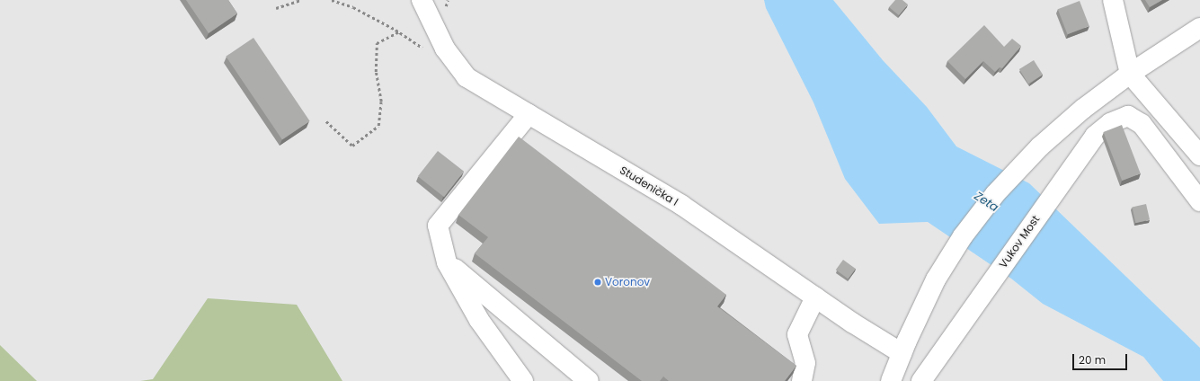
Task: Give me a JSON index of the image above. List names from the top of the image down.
{
  "streets": {
    "street": ["Studenička I", "Vukov Most"]
  },
  "water": ["Zeta"],
  "places": ["Voronov"],
  "scale_bar": "20 m"
}
